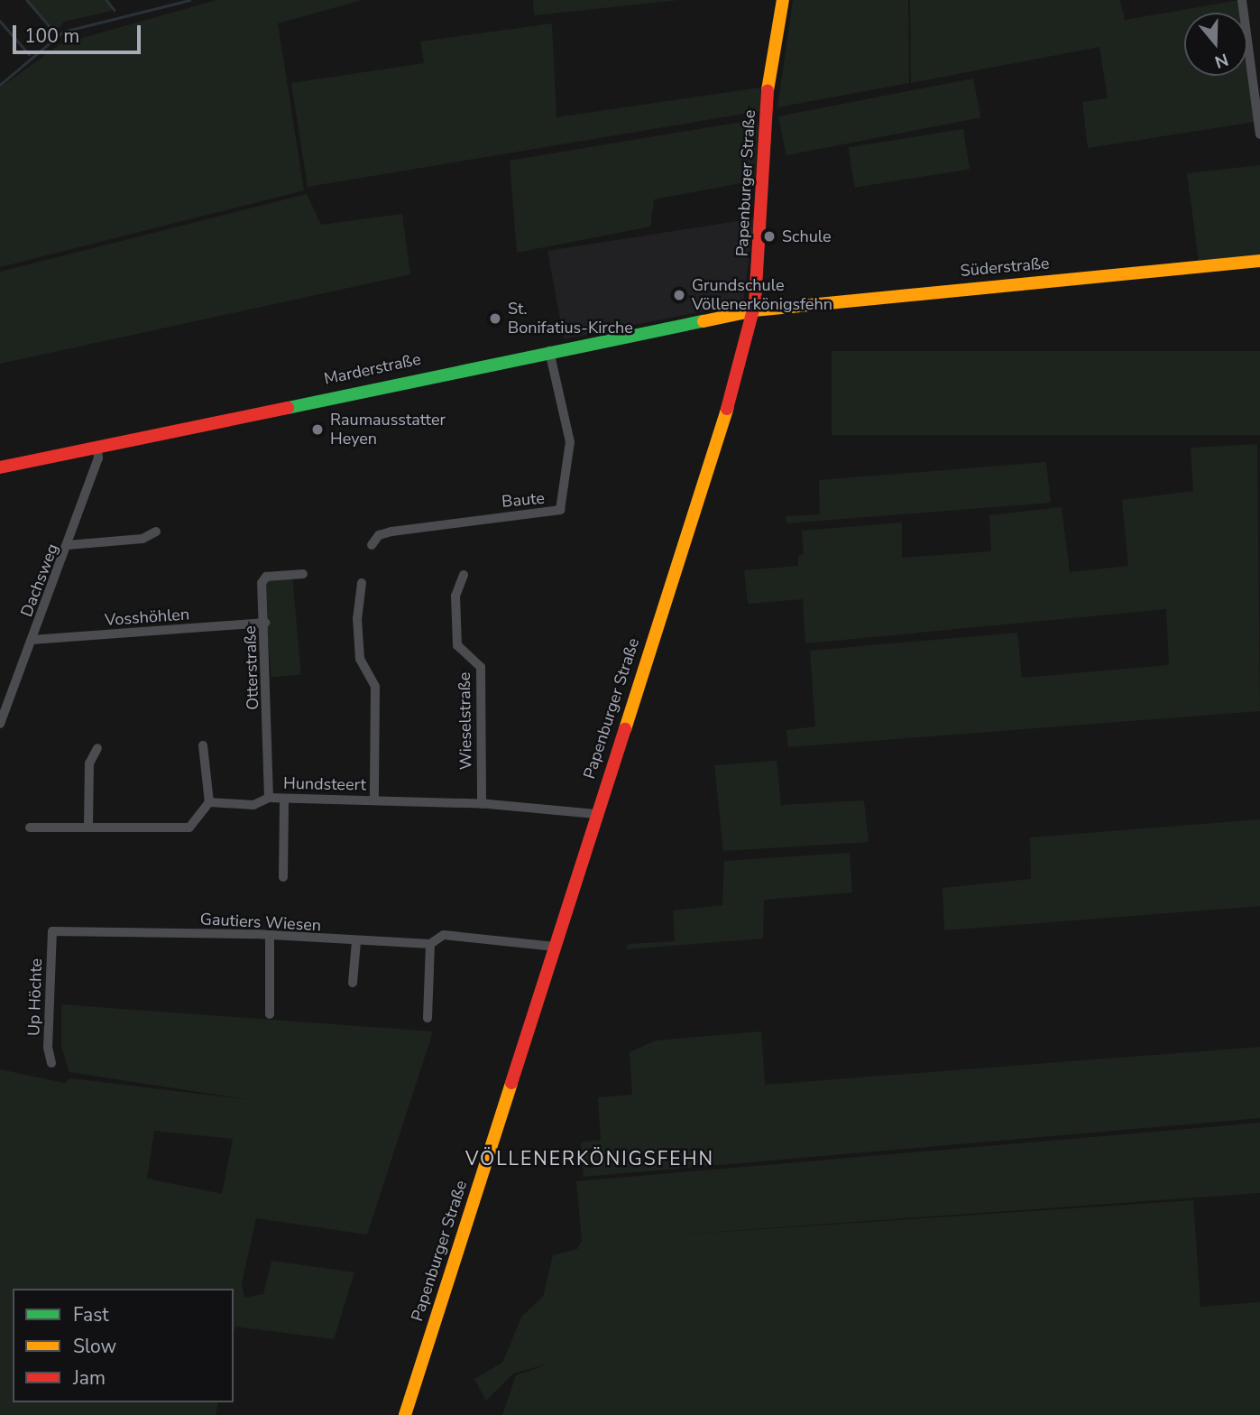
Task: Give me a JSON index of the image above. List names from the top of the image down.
{
  "streets": {
    "street": [
      "Papenburger Straße",
      "Süderstraße",
      "Marderstraße",
      "Baute",
      "Dachsweg",
      "Vosshöhlen",
      "Otterstraße",
      "Wieselstraße",
      "Hundsteert",
      "Gautiers Wiesen",
      "Up Höchte"
    ]
  },
  "crossings": [
    ["Papenburger Straße", "Süderstraße"],
    ["Papenburger Straße", "Marderstraße"],
    ["Papenburger Straße", "Hundsteert"],
    ["Papenburger Straße", "Gautiers Wiesen"],
    ["Süderstraße", "Marderstraße"],
    ["Marderstraße", "Baute"],
    ["Marderstraße", "Dachsweg"],
    ["Dachsweg", "Vosshöhlen"],
    ["Vosshöhlen", "Otterstraße"],
    ["Otterstraße", "Hundsteert"],
    ["Wieselstraße", "Hundsteert"],
    ["Gautiers Wiesen", "Up Höchte"]
  ],
  "districts": ["VÖLLENERKÖNIGSFEHN"],
  "places": [
    "Schule",
    "Grundschule Völlenerkönigsfehn",
    "St. Bonifatius-Kirche",
    "Raumausstatter Heyen"
  ],
  "legend": ["Fast", "Slow", "Jam"],
  "scale_bar": "100 m",
  "north": "bottom"
}
